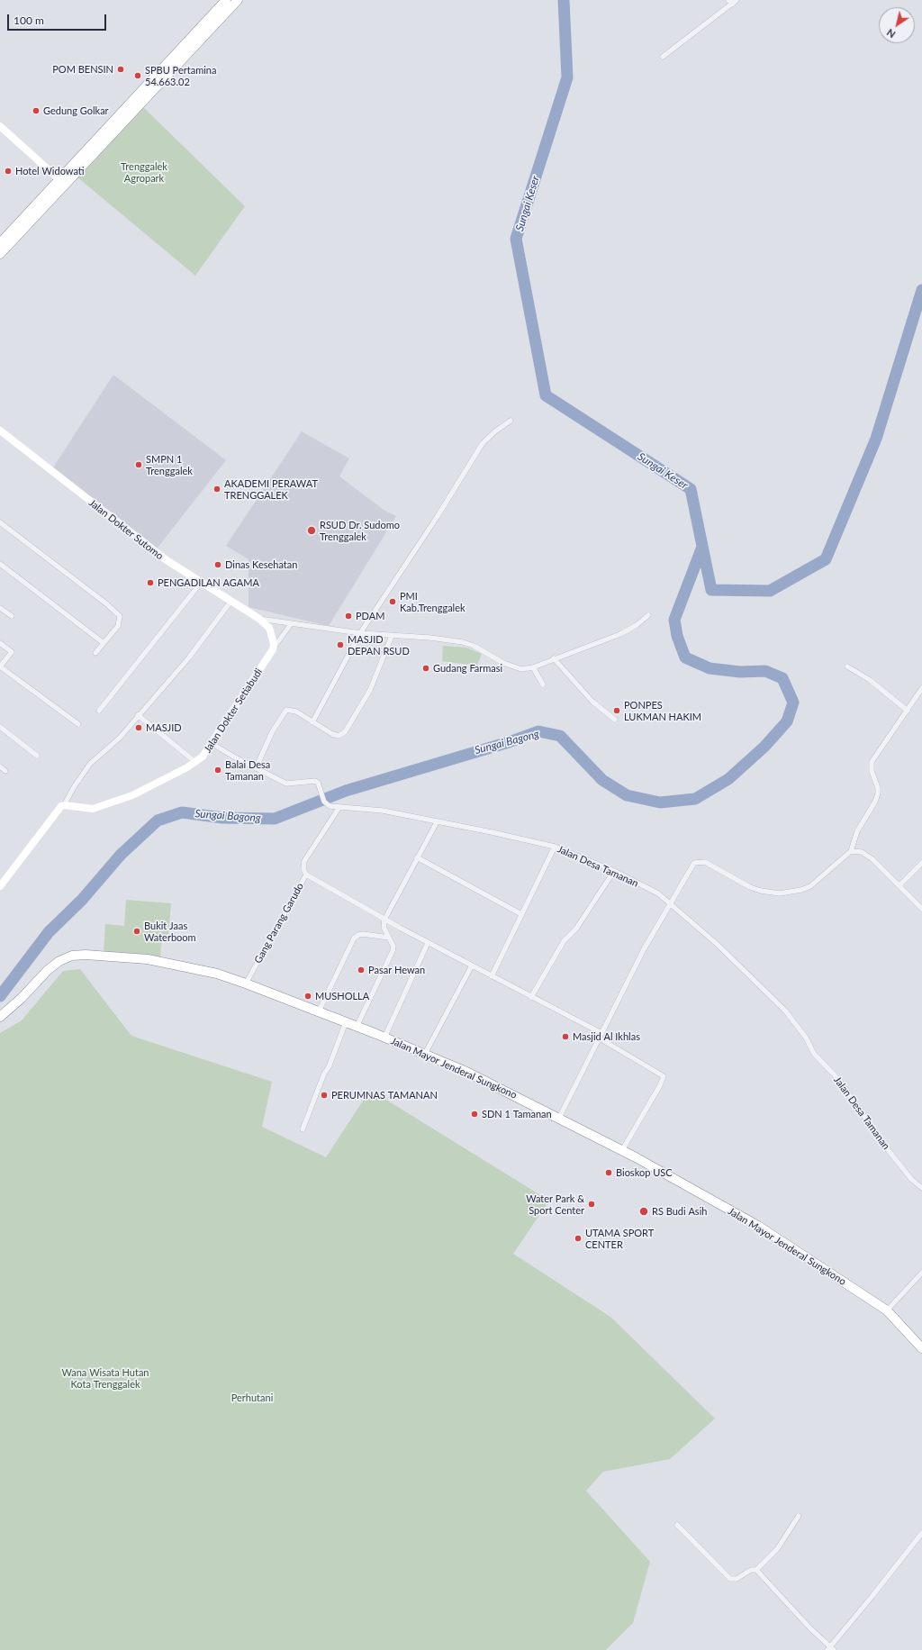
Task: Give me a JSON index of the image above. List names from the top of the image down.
{
  "streets": {
    "highway": ["Jalan Mayor Jenderal Sungkono"],
    "street": [
      "Jalan Dokter Sutomo",
      "Jalan Dokter Setiabudi",
      "Jalan Desa Tamanan",
      "Gang Parang Garudo"
    ]
  },
  "crossings": [
    ["Jalan Dokter Sutomo", "Jalan Dokter Setiabudi"],
    ["Jalan Dokter Setiabudi", "Jalan Desa Tamanan"],
    ["Jalan Desa Tamanan", "Gang Parang Garudo"],
    ["Gang Parang Garudo", "Jalan Mayor Jenderal Sungkono"]
  ],
  "water": ["Sungai Keser", "Sungai Bagong"],
  "parks": ["Trenggalek Agropark", "Wana Wisata Hutan Kota Trenggalek", "Perhutani"],
  "places": [
    "POM BENSIN",
    "SPBU Pertamina 54.663.02",
    "Gedung Golkar",
    "Hotel Widowati",
    "SMPN 1 Trenggalek",
    "AKADEMI PERAWAT TRENGGALEK",
    "RSUD Dr. Sudomo Trenggalek",
    "Dinas Kesehatan",
    "PENGADILAN AGAMA",
    "PMI Kab.Trenggalek",
    "PDAM",
    "MASJID DEPAN RSUD",
    "Gudang Farmasi",
    "PONPES LUKMAN HAKIM",
    "MASJID",
    "Balai Desa Tamanan",
    "Bukit Jaas Waterboom",
    "Pasar Hewan",
    "MUSHOLLA",
    "Masjid Al Ikhlas",
    "PERUMNAS TAMANAN",
    "SDN 1 Tamanan",
    "Bioskop USC",
    "Water Park & Sport Center",
    "RS Budi Asih",
    "UTAMA SPORT CENTER"
  ],
  "scale_bar": "100 m",
  "north": "bottom left"
}
